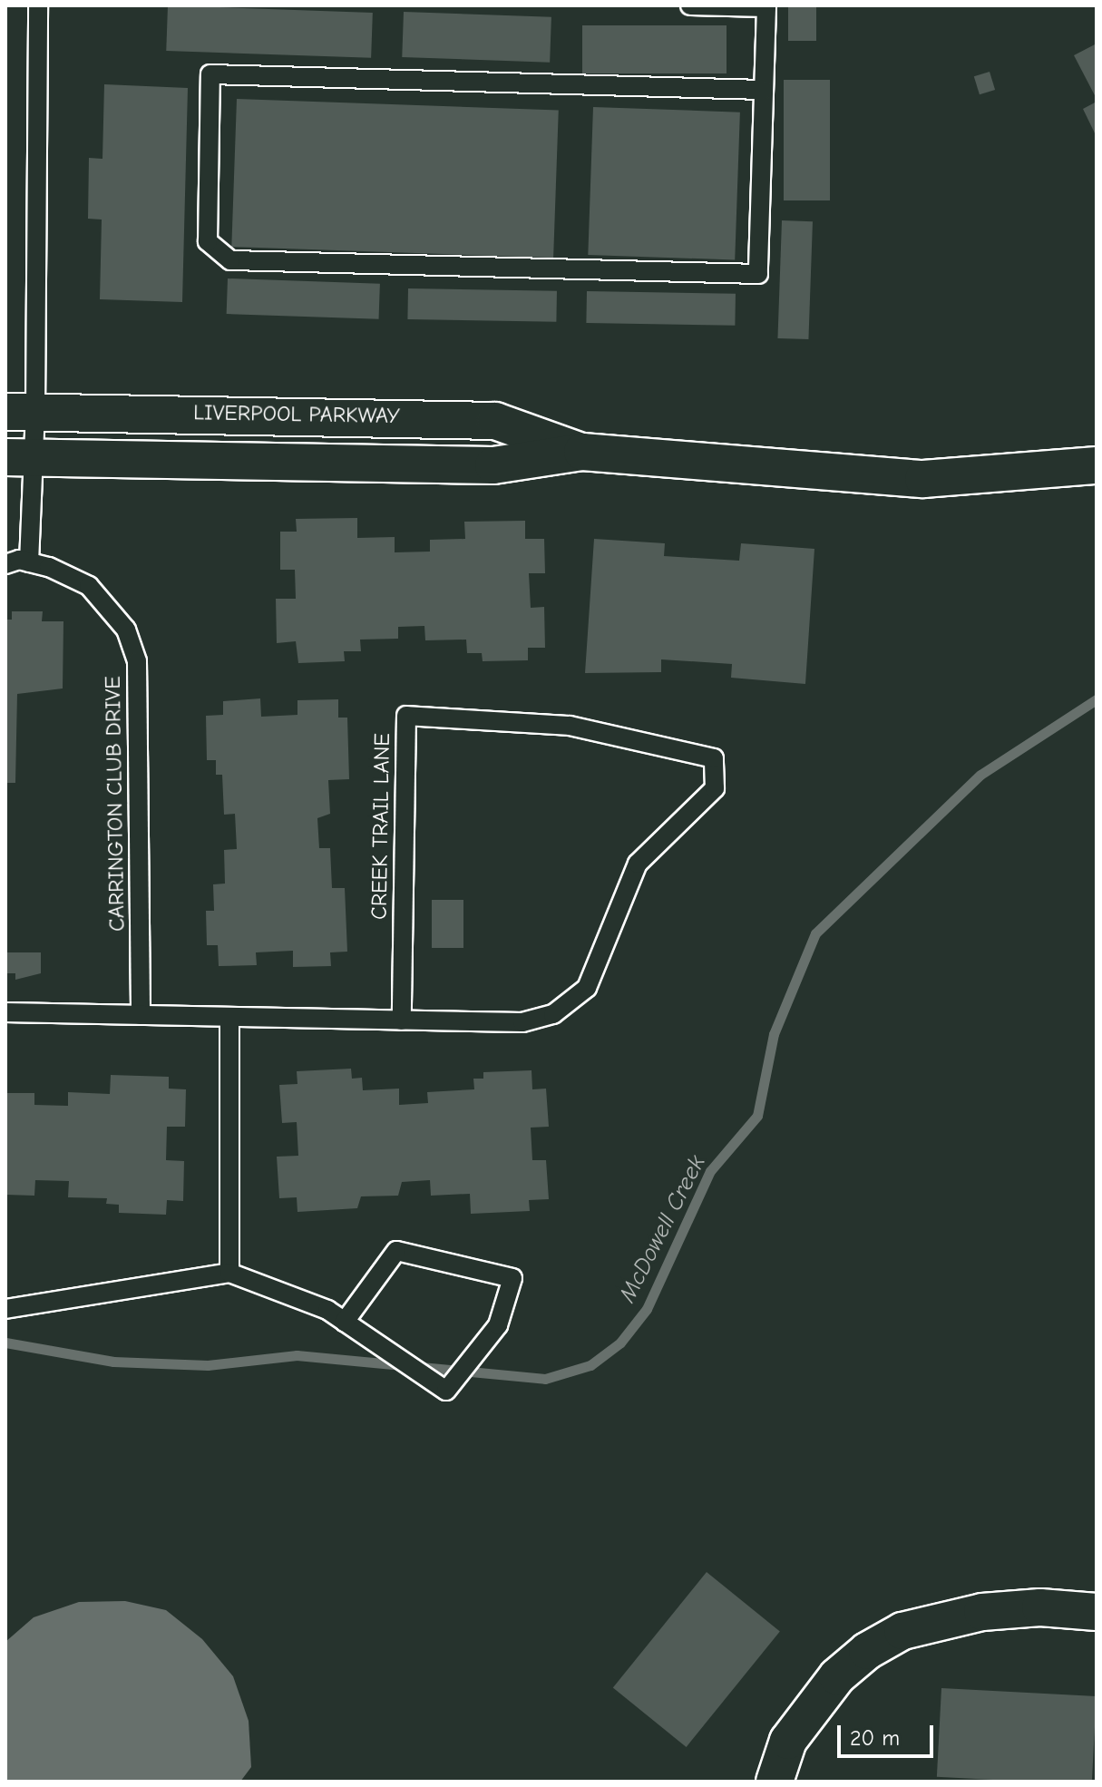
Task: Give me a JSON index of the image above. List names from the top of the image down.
{
  "streets": {
    "street": ["LIVERPOOL PARKWAY"],
    "lane": ["CARRINGTON CLUB DRIVE", "CREEK TRAIL LANE"]
  },
  "crossings": [
    ["CARRINGTON CLUB DRIVE", "CREEK TRAIL LANE"]
  ],
  "water": ["McDowell Creek"],
  "scale_bar": "20 m"
}
